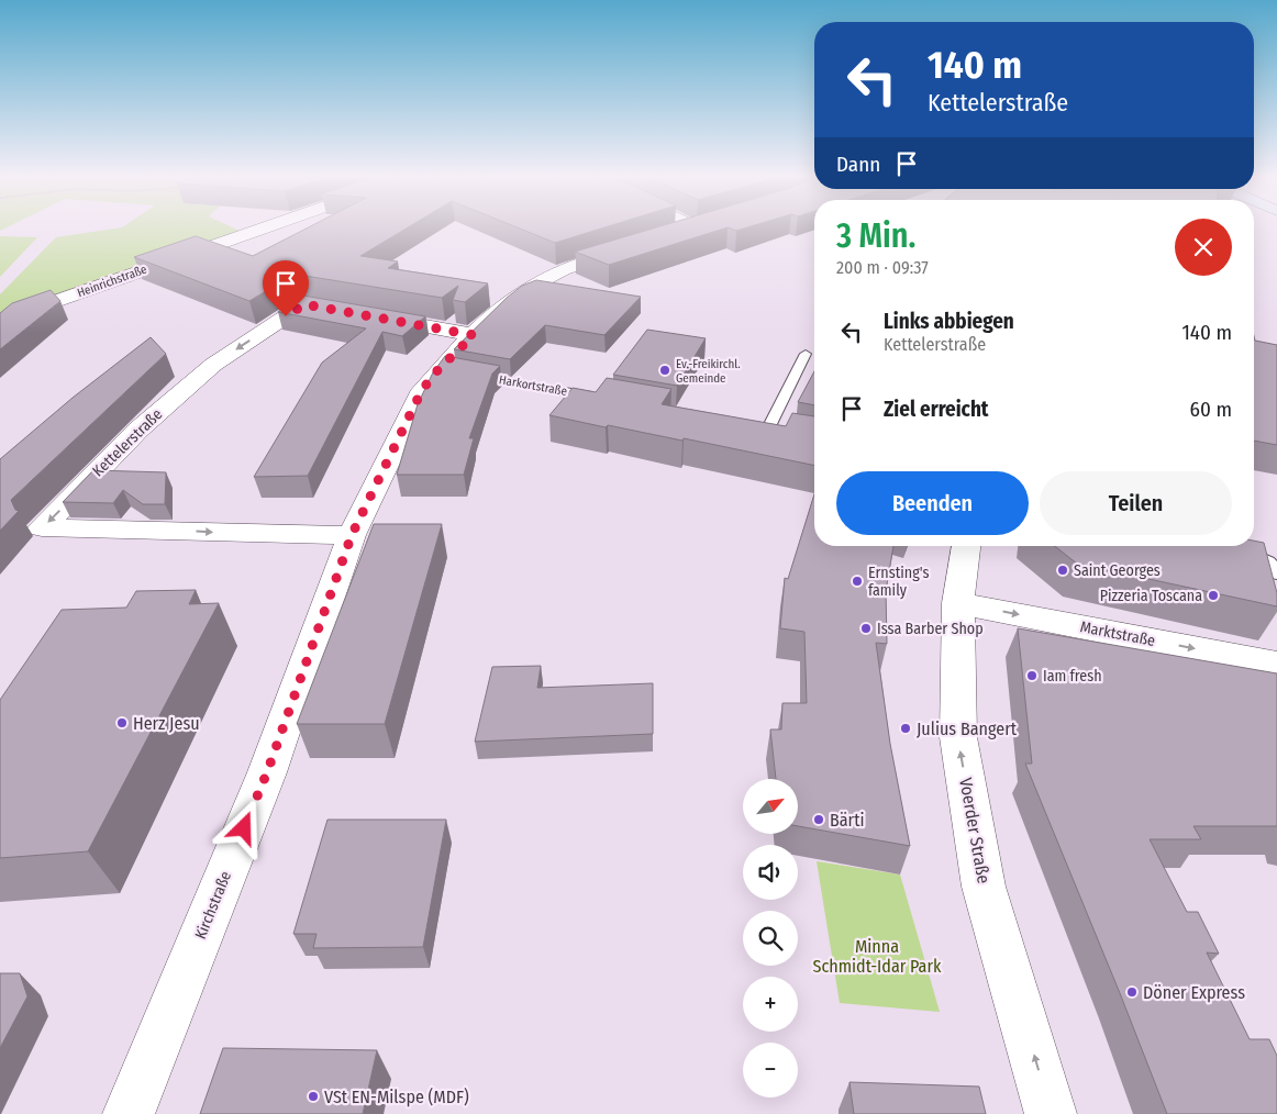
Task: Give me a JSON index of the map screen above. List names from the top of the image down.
{
  "streets": {
    "street": [
      "Heinrichstraße",
      "Kettelerstraße",
      "Marktstraße",
      "Voerder Straße",
      "Kirchstraße"
    ],
    "lane": ["Harkortstraße"]
  },
  "crossings": [
    ["Harkortstraße", "Kirchstraße"],
    ["Kettelerstraße", "Kirchstraße"],
    ["Marktstraße", "Voerder Straße"]
  ],
  "one_way": ["Marktstraße", "Voerder Straße"],
  "parks": ["Minna Schmidt-Idar Park"],
  "places": [
    "Ev.-Freikirchl. Gemeinde",
    "Saint Georges",
    "Ernsting's family",
    "Pizzeria Toscana",
    "Issa Barber Shop",
    "Iam fresh",
    "Herz Jesu",
    "Julius Bangert",
    "Bärti",
    "Döner Express",
    "VSt EN-Milspe (MDF)"
  ],
  "north": "top right",
  "page": {
    "turn": ["140 m", "Kettelerstraße"],
    "then": "Dann",
    "heading": ["3 Min.", "200 m · 09:37"],
    "list": [
      {
        "name": "Links abbiegen",
        "note": "Kettelerstraße",
        "value": "140 m"
      },
      {
        "name": "Ziel erreicht",
        "value": "60 m"
      }
    ],
    "buttons": ["Beenden", "Teilen"],
    "map_buttons": ["+", "−"]
  }
}
